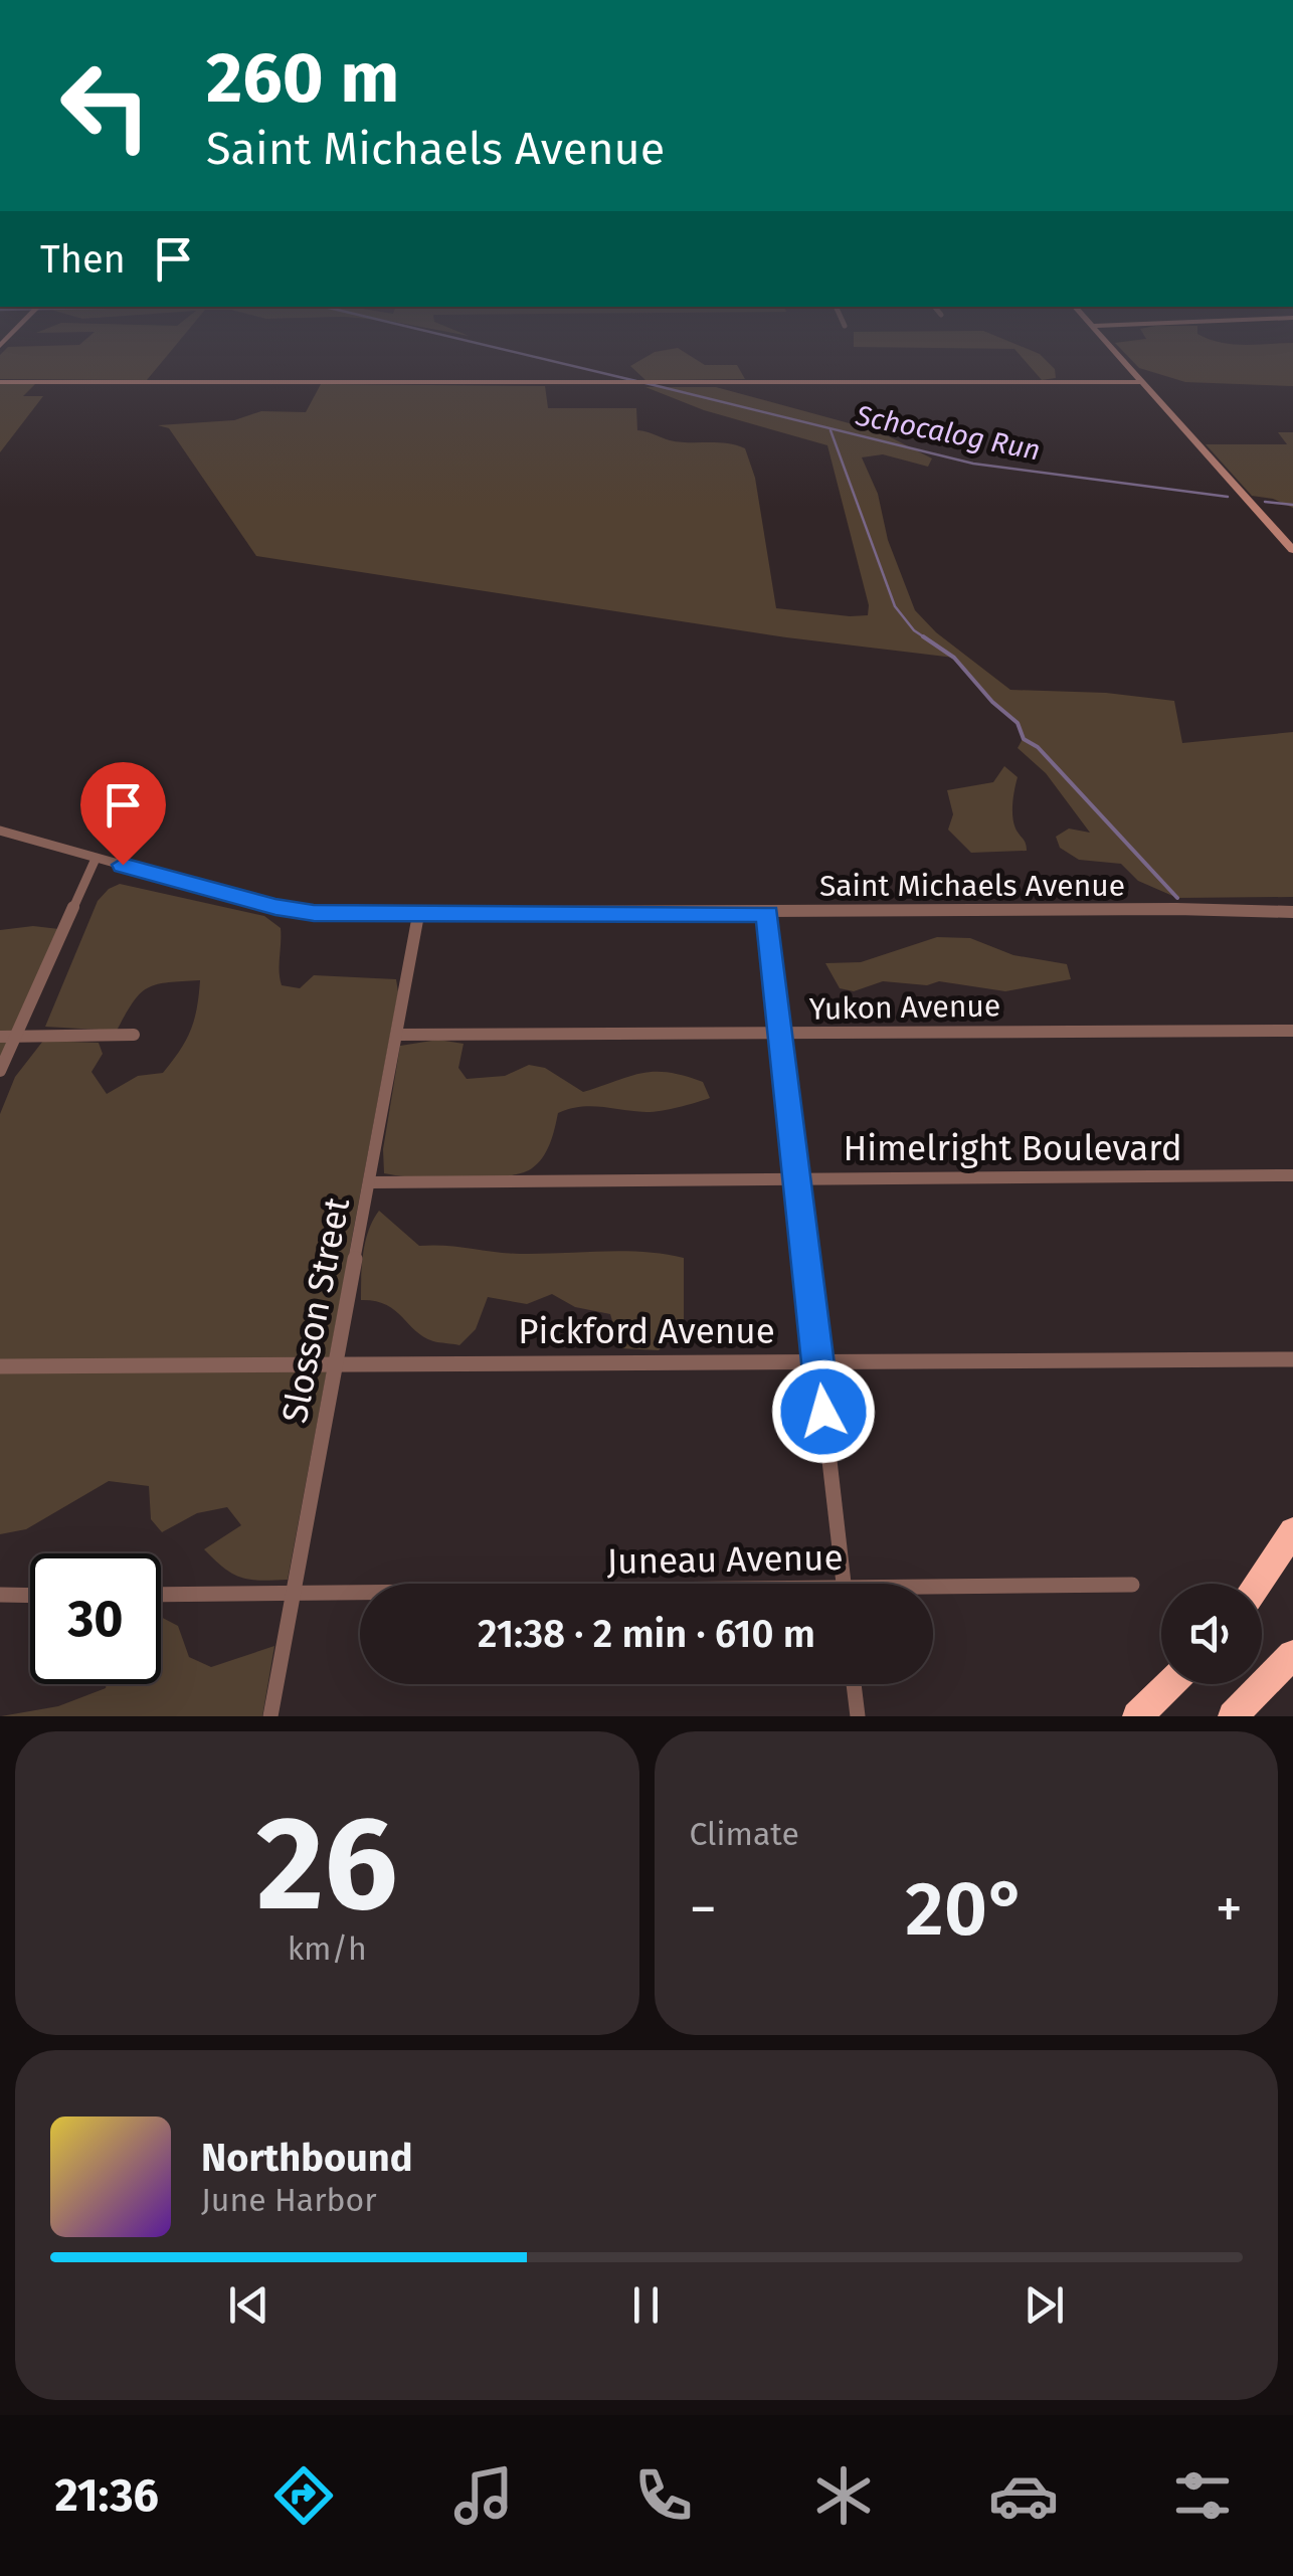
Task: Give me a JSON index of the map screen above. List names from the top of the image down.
{
  "streets": {
    "street": [
      "Saint Michaels Avenue",
      "Yukon Avenue",
      "Himelright Boulevard",
      "Slosson Street",
      "Pickford Avenue",
      "Juneau Avenue"
    ]
  },
  "crossings": [
    ["Saint Michaels Avenue", "Slosson Street"],
    ["Yukon Avenue", "Slosson Street"],
    ["Himelright Boulevard", "Slosson Street"],
    ["Slosson Street", "Pickford Avenue"],
    ["Slosson Street", "Juneau Avenue"]
  ],
  "water": ["Schocalog Run"],
  "page": {
    "turn": ["260 m", "Saint Michaels Avenue"],
    "then": "Then",
    "limit": "30",
    "trip": "21:38 · 2 min · 610 m",
    "tile": [
      ["26", "km/h"],
      "Climate"
    ],
    "heat": ["−", "20°", "+"],
    "song": ["Northbound", "June Harbor"],
    "tabs": "21:36"
  }
}
